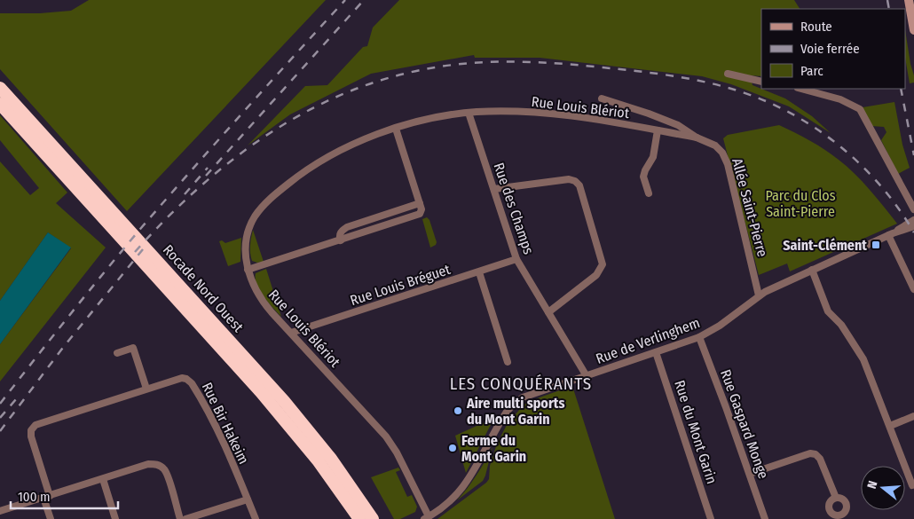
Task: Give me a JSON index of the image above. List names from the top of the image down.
{
  "streets": {
    "highway": ["Rocade Nord Ouest"],
    "street": [
      "Rue Louis Blériot",
      "Allée Saint-Pierre",
      "Rue des Champs",
      "Rue Louis Bréguet",
      "Rue de Verlinghem",
      "Rue Bir Hakeim",
      "Rue Gaspard Monge",
      "Rue du Mont Garin"
    ]
  },
  "crossings": [
    ["Rue Louis Blériot", "Allée Saint-Pierre"],
    ["Rue Louis Blériot", "Rue des Champs"],
    ["Rue Louis Blériot", "Rue Louis Bréguet"],
    ["Rue Louis Blériot", "Rue de Verlinghem"],
    ["Allée Saint-Pierre", "Rue de Verlinghem"],
    ["Rue des Champs", "Rue Louis Bréguet"],
    ["Rue des Champs", "Rue de Verlinghem"],
    ["Rue de Verlinghem", "Rue Gaspard Monge"],
    ["Rue de Verlinghem", "Rue du Mont Garin"]
  ],
  "districts": ["LES CONQUÉRANTS"],
  "parks": ["Parc du Clos Saint-Pierre"],
  "places": {
    "transit": ["Saint-Clément"],
    "other": ["Aire multi sports du Mont Garin", "Ferme du Mont Garin"]
  },
  "legend": ["Route", "Voie ferrée", "Parc"],
  "scale_bar": "100 m",
  "north": "left"
}
